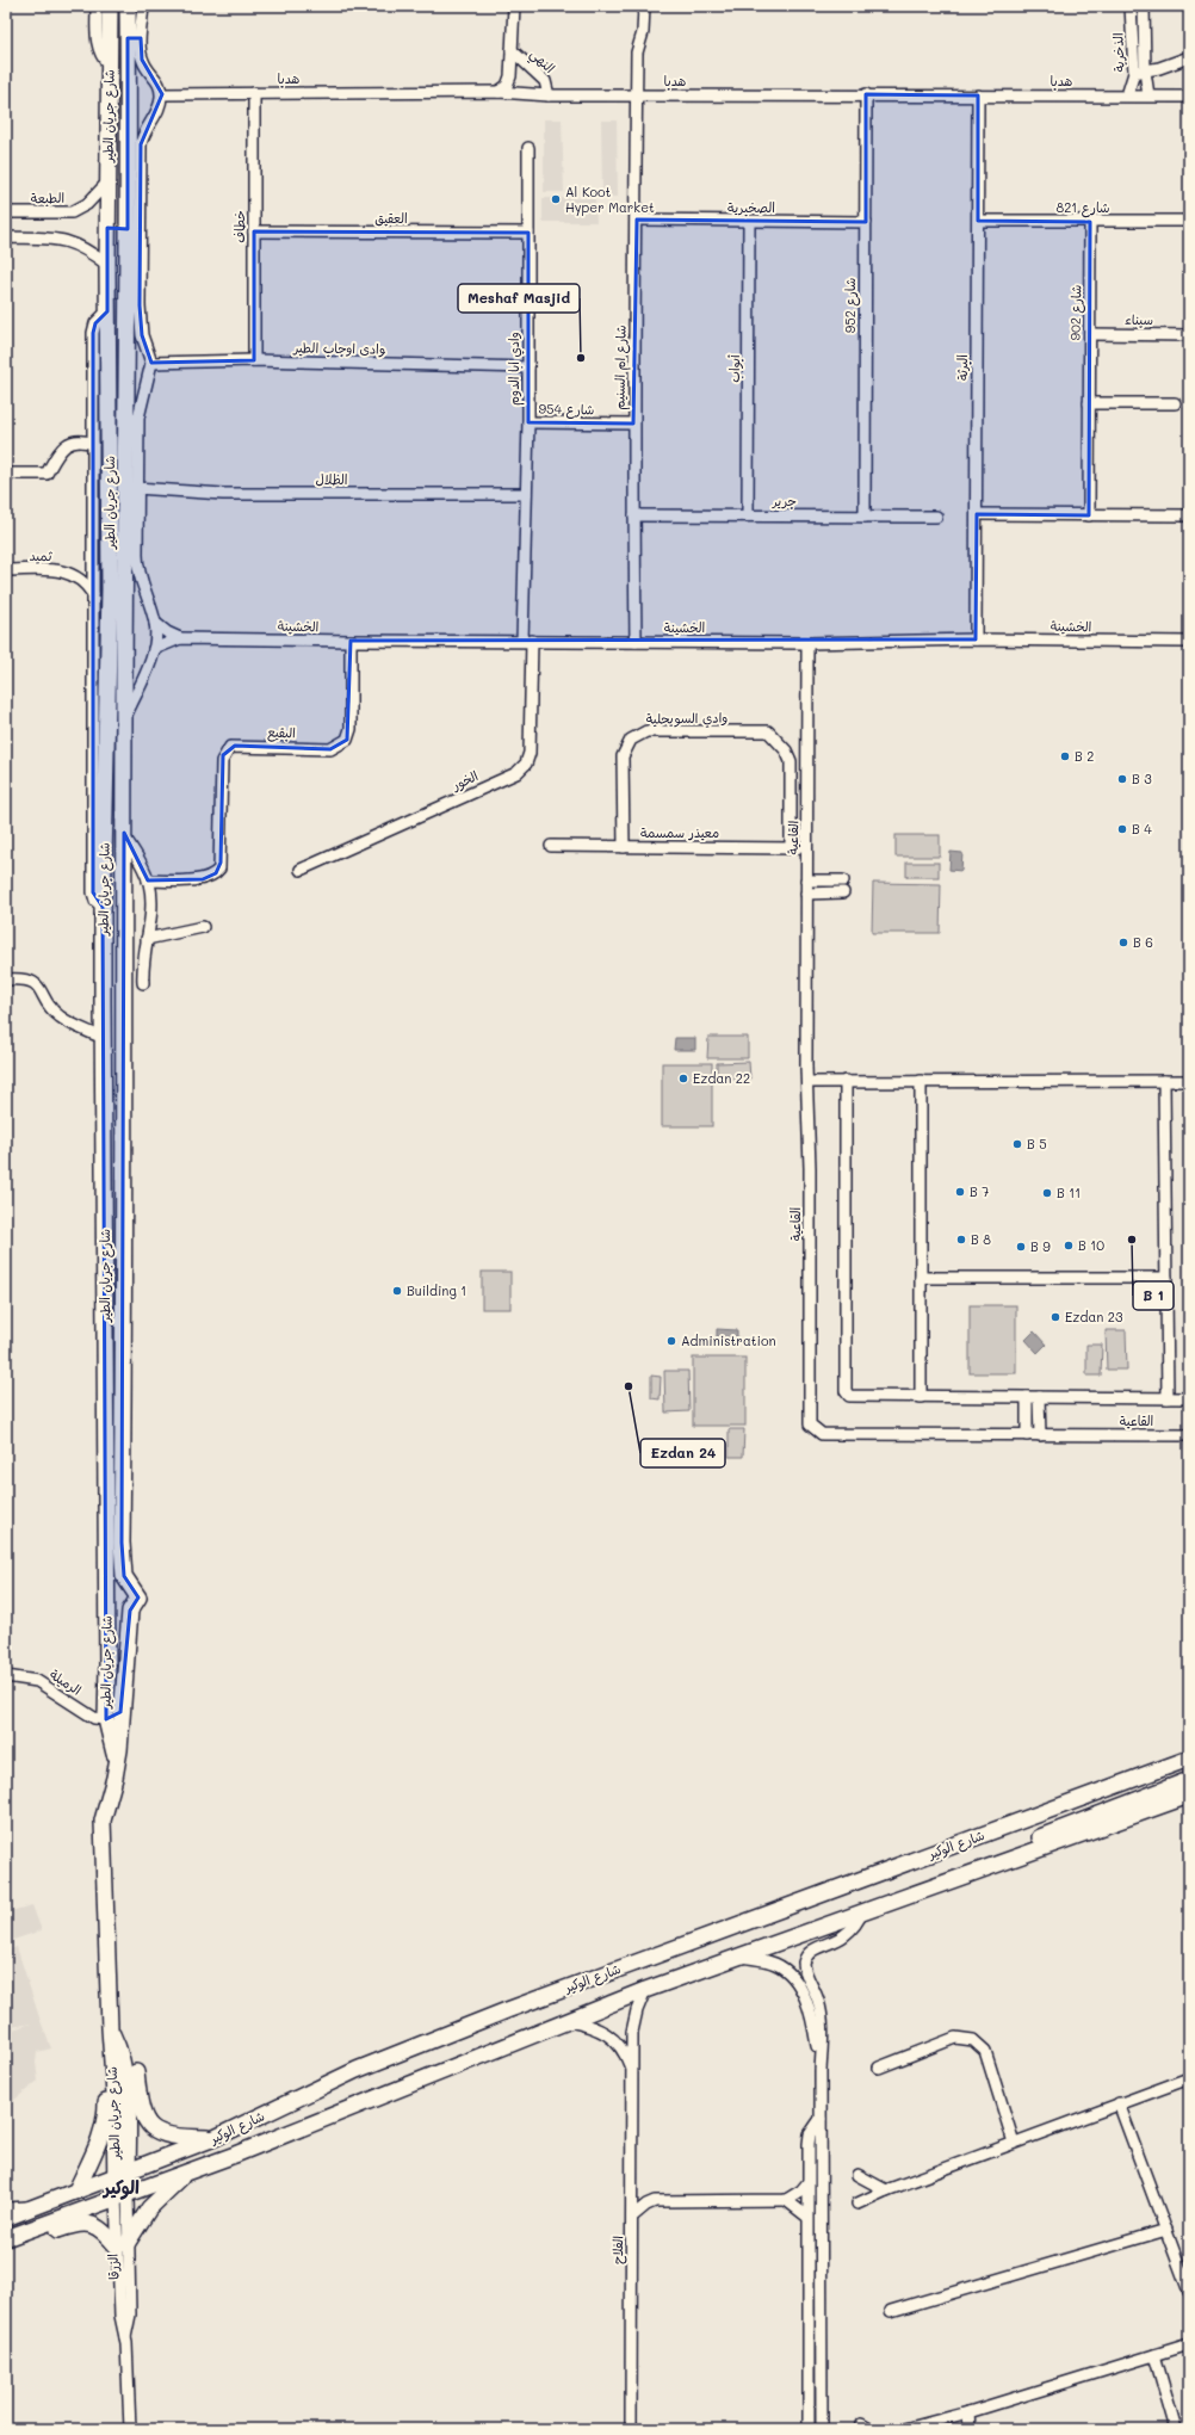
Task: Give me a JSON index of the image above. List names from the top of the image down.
{
  "streets": {
    "street": [
      "الذخرية",
      "النهي",
      "هدبا",
      "شارع جريان الطير",
      "الطبعة",
      "الصخبرية",
      "شارع 821",
      "العقيق",
      "خطاف",
      "شارع 952",
      "شارع 902",
      "سيناء",
      "وادى اوجاب الطير",
      "شارع ام السنيم",
      "البرثة",
      "وادي ابا الدوم",
      "أبواب",
      "شارع 954",
      "الظلال",
      "جرير",
      "ثميد",
      "الخشينة",
      "وادي السويحلية",
      "البقيع",
      "الخور",
      "معيذر سمسمة",
      "القاعية",
      "الرميلة",
      "شارع الوكير",
      "الفلاح",
      "الزرقا"
    ]
  },
  "crossings": [
    ["الذخرية", "هدبا"],
    ["النهي", "هدبا"],
    ["هدبا", "شارع جريان الطير"],
    ["هدبا", "خطاف"],
    ["هدبا", "شارع 952"],
    ["هدبا", "شارع ام السنيم"],
    ["هدبا", "البرثة"],
    ["شارع جريان الطير", "الطبعة"],
    ["شارع جريان الطير", "وادى اوجاب الطير"],
    ["شارع جريان الطير", "الظلال"],
    ["شارع جريان الطير", "الخشينة"],
    ["شارع جريان الطير", "الرميلة"],
    ["شارع جريان الطير", "شارع الوكير"],
    ["شارع جريان الطير", "الزرقا"],
    ["الصخبرية", "شارع 952"],
    ["الصخبرية", "شارع ام السنيم"],
    ["الصخبرية", "أبواب"],
    ["شارع 821", "شارع 902"],
    ["شارع 821", "البرثة"],
    ["العقيق", "خطاف"],
    ["العقيق", "وادي ابا الدوم"],
    ["خطاف", "وادى اوجاب الطير"],
    ["شارع 952", "جرير"],
    ["شارع 902", "سيناء"],
    ["وادى اوجاب الطير", "وادي ابا الدوم"],
    ["شارع ام السنيم", "شارع 954"],
    ["شارع ام السنيم", "جرير"],
    ["شارع ام السنيم", "الخشينة"],
    ["البرثة", "الخشينة"],
    ["وادي ابا الدوم", "شارع 954"],
    ["وادي ابا الدوم", "الظلال"],
    ["وادي ابا الدوم", "الخور"],
    ["أبواب", "جرير"],
    ["الخشينة", "البقيع"],
    ["الخشينة", "الخور"],
    ["الخشينة", "القاعية"],
    ["وادي السويحلية", "معيذر سمسمة"],
    ["معيذر سمسمة", "القاعية"],
    ["شارع الوكير", "الفلاح"],
    ["شارع الوكير", "الزرقا"]
  ],
  "districts": ["الوكير"],
  "places": [
    "Al Koot Hyper Market",
    "Meshaf Masjid",
    "B 2",
    "B 3",
    "B 4",
    "B 6",
    "Ezdan 22",
    "B 5",
    "B 7",
    "B 11",
    "B 8",
    "B 1",
    "B 10",
    "B 9",
    "Building 1",
    "Ezdan 23",
    "Administration",
    "Ezdan 24"
  ]
}
